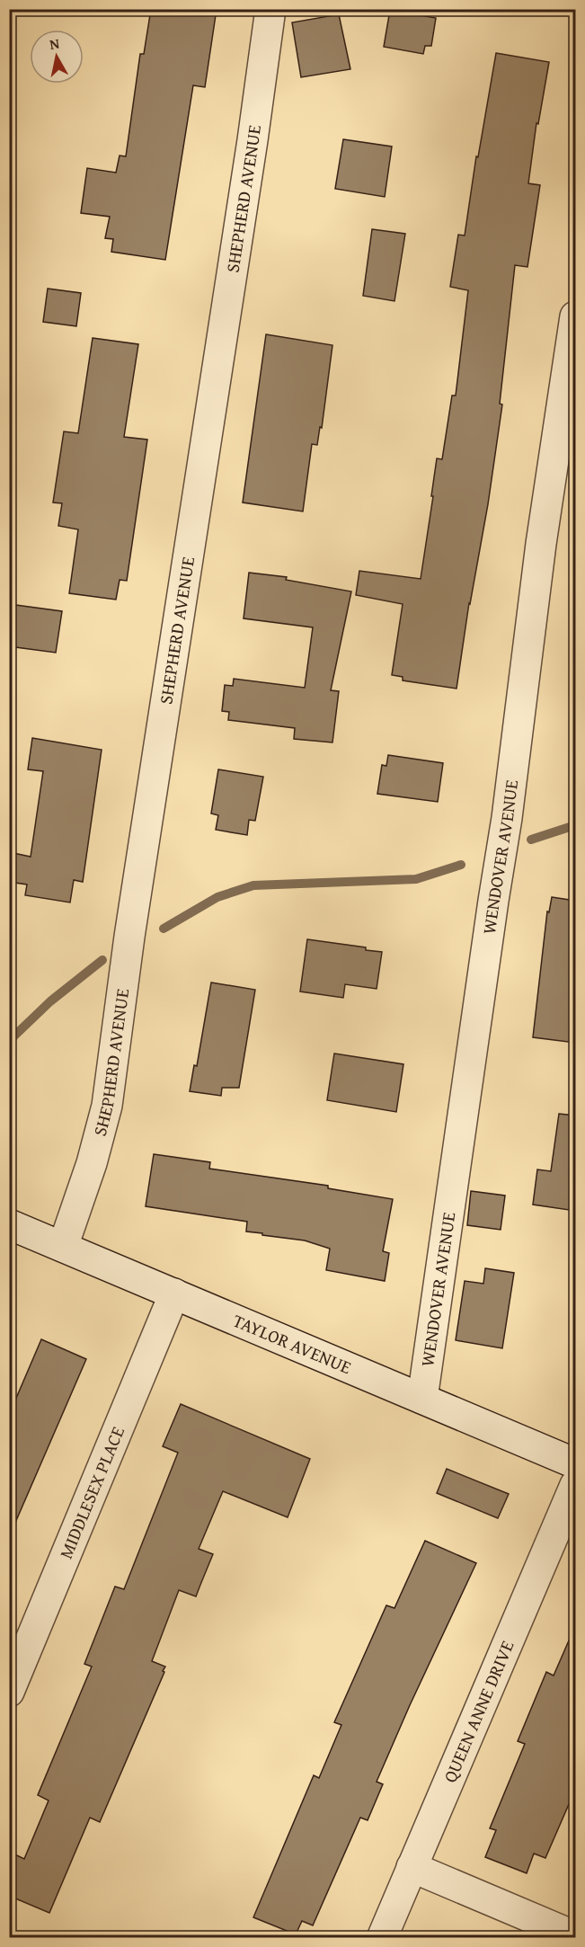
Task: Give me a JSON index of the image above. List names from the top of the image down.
{
  "streets": {
    "street": [
      "SHEPHERD AVENUE",
      "WENDOVER AVENUE",
      "TAYLOR AVENUE",
      "MIDDLESEX PLACE",
      "QUEEN ANNE DRIVE"
    ]
  },
  "crossings": [
    ["SHEPHERD AVENUE", "TAYLOR AVENUE"],
    ["WENDOVER AVENUE", "TAYLOR AVENUE"],
    ["TAYLOR AVENUE", "MIDDLESEX PLACE"]
  ],
  "north": "top"
}
